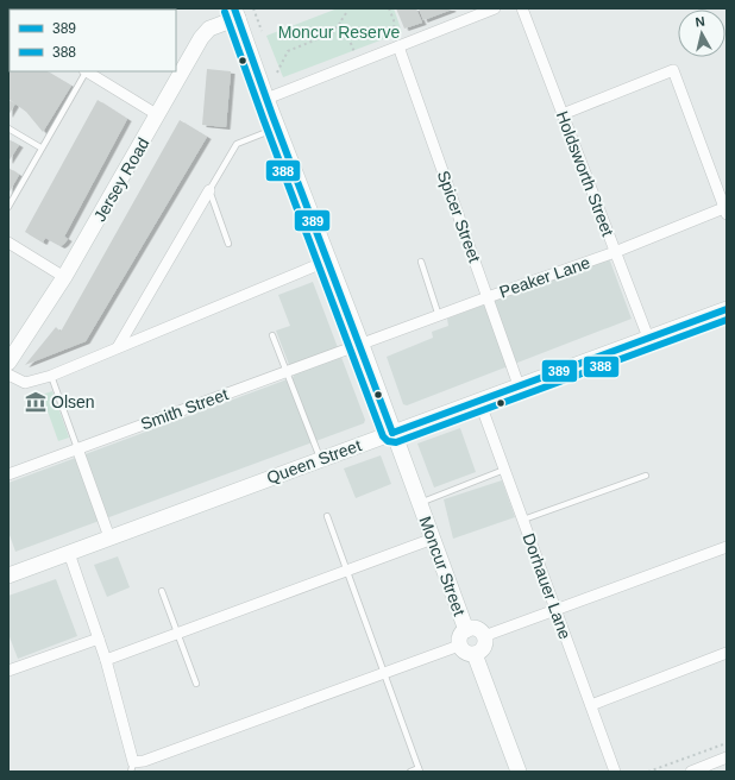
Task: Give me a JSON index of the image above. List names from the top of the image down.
{
  "streets": {
    "street": [
      "Holdsworth Street",
      "Jersey Road",
      "Spicer Street",
      "Peaker Lane",
      "Smith Street",
      "Queen Street",
      "Moncur Street",
      "Dorhauer Lane"
    ]
  },
  "crossings": [
    ["Holdsworth Street", "Peaker Lane"],
    ["Holdsworth Street", "Queen Street"],
    ["Jersey Road", "Moncur Street"],
    ["Spicer Street", "Peaker Lane"],
    ["Spicer Street", "Queen Street"],
    ["Peaker Lane", "Smith Street"],
    ["Peaker Lane", "Moncur Street"],
    ["Smith Street", "Moncur Street"],
    ["Queen Street", "Moncur Street"],
    ["Queen Street", "Dorhauer Lane"],
    ["Moncur Street", "Dorhauer Lane"]
  ],
  "parks": ["Moncur Reserve"],
  "places": {
    "museum": ["Olsen"]
  },
  "lines": ["transit line 389", "transit line 388"],
  "legend": ["389", "388"],
  "north": "top"
}
